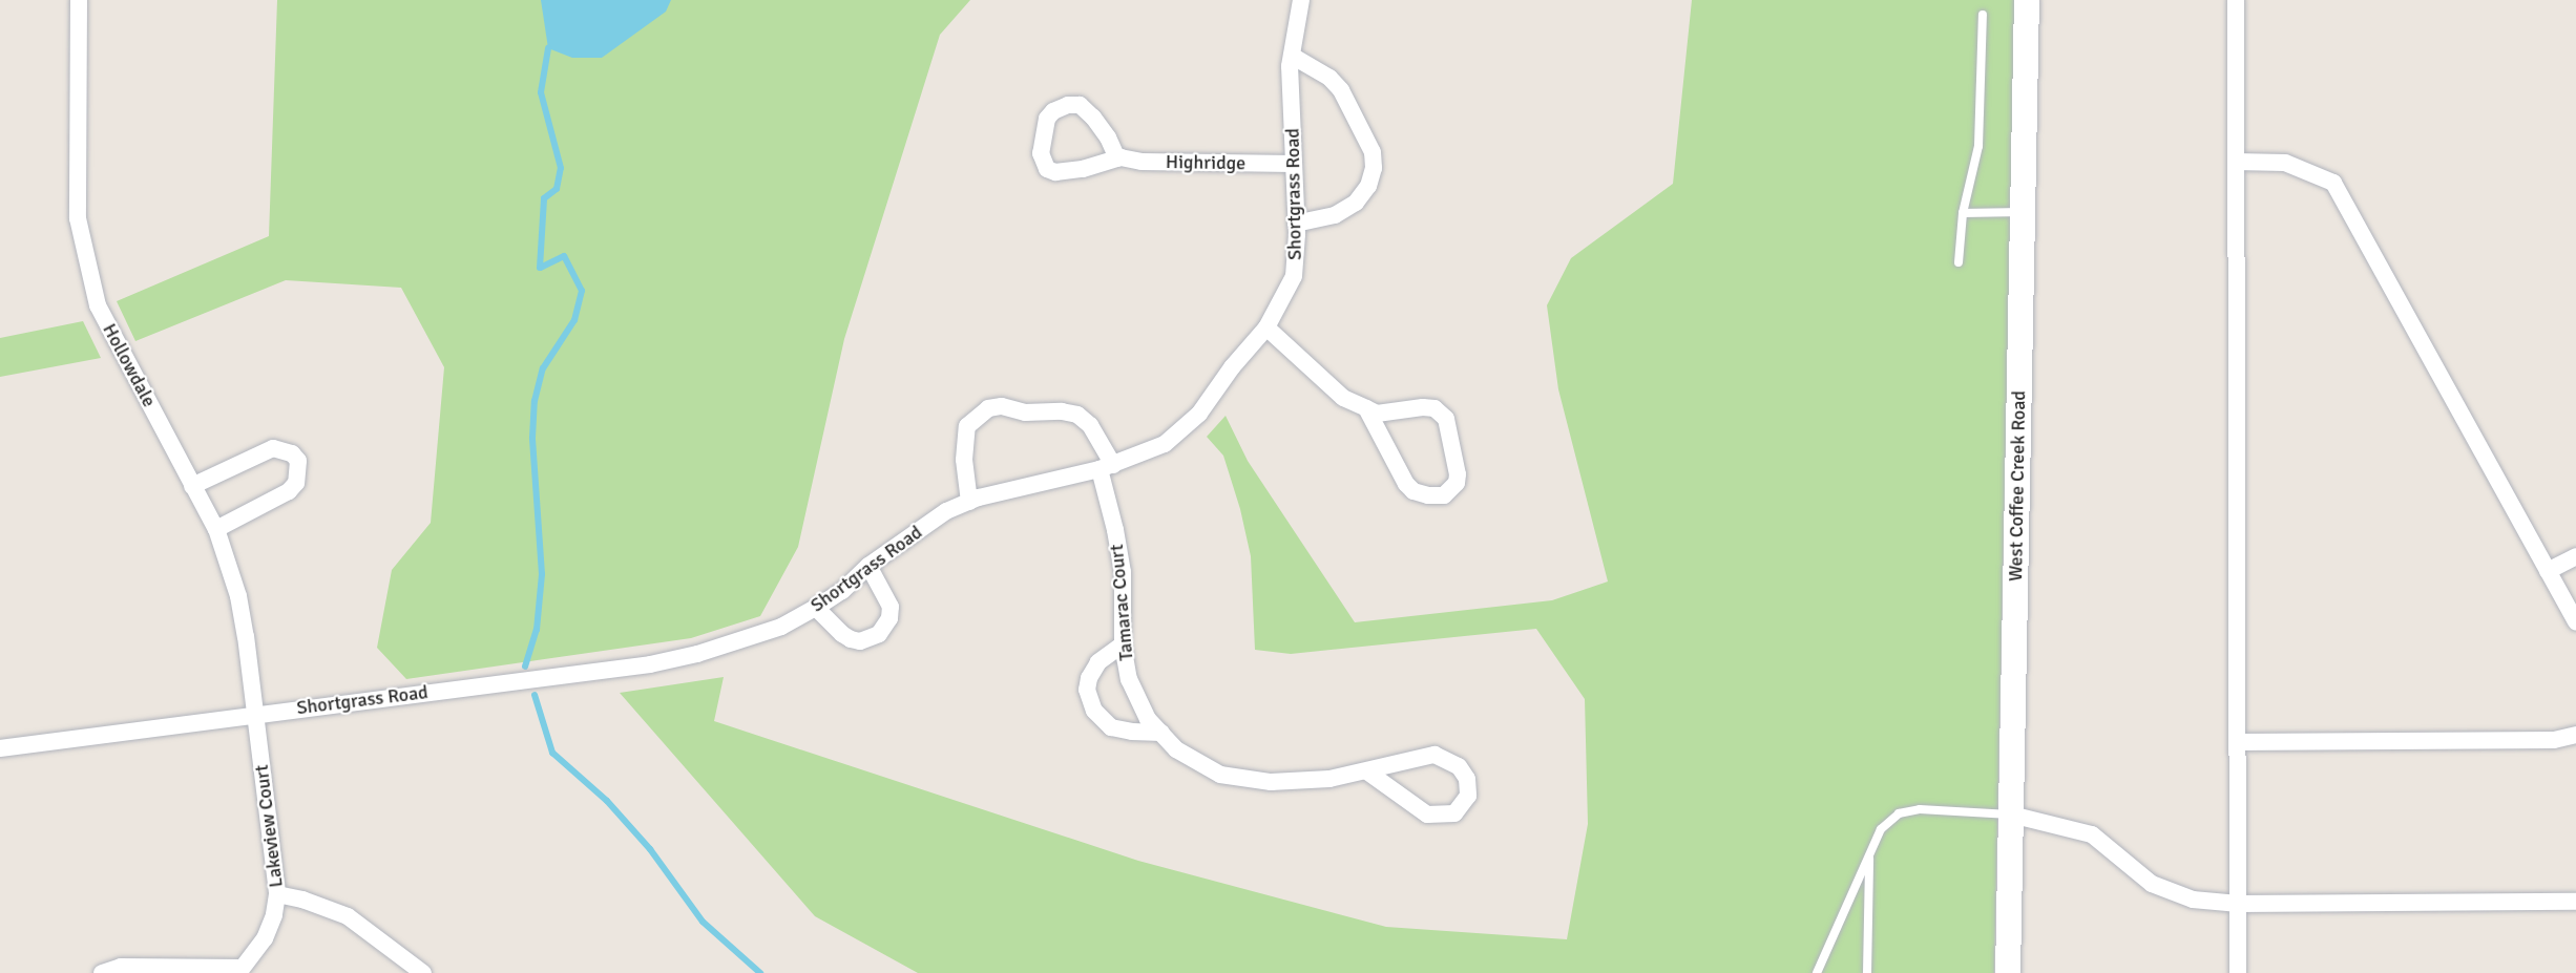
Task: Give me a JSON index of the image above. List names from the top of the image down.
{
  "streets": {
    "street": [
      "Highridge",
      "Shortgrass Road",
      "Hollowdale",
      "West Coffee Creek Road",
      "Tamarac Court",
      "Lakeview Court"
    ]
  },
  "crossings": [
    ["Highridge", "Shortgrass Road"],
    ["Shortgrass Road", "Hollowdale"],
    ["Shortgrass Road", "Tamarac Court"],
    ["Shortgrass Road", "Lakeview Court"],
    ["Hollowdale", "Lakeview Court"]
  ]
}
